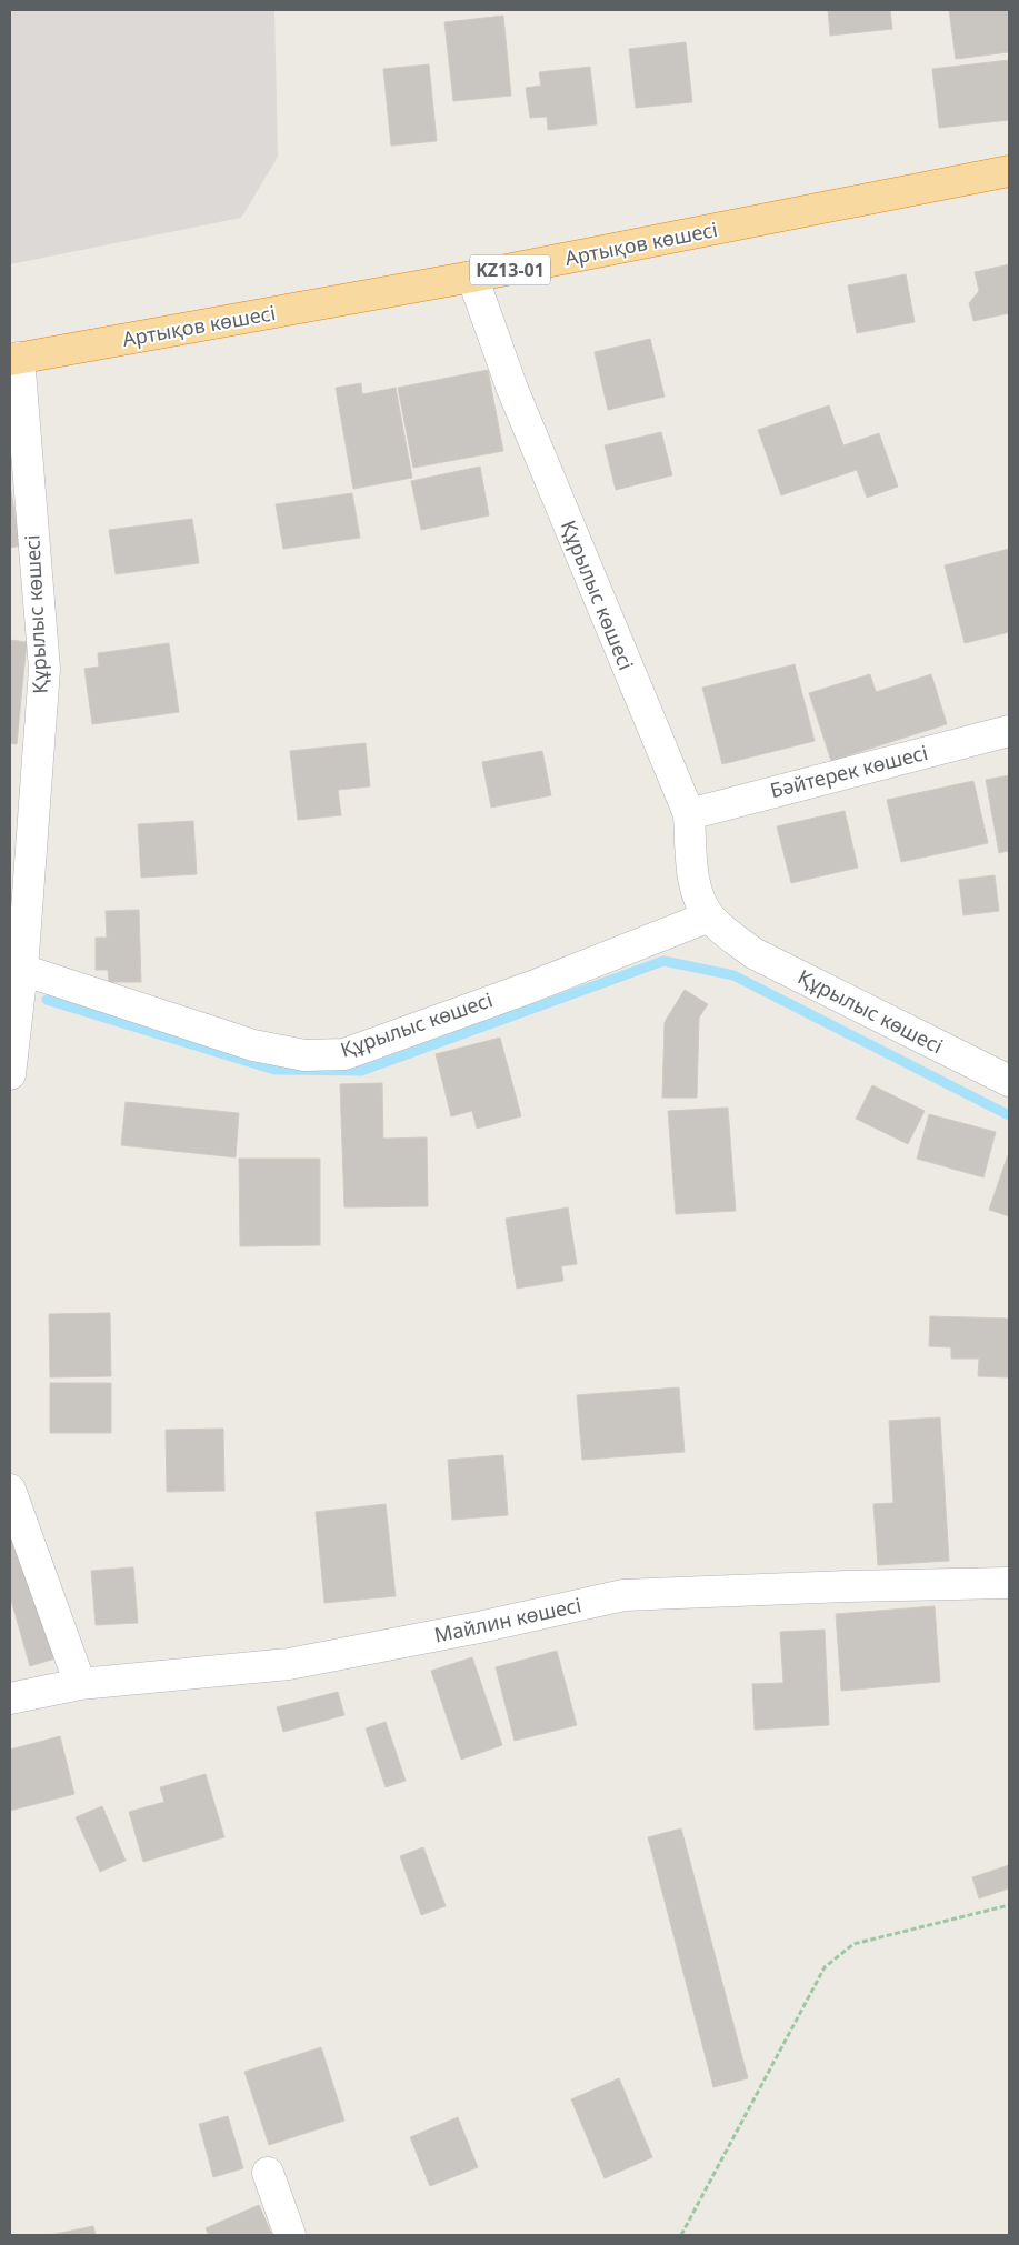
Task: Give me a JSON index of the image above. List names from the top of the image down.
{
  "streets": {
    "highway": ["Артықов көшесі", "KZ13-01"],
    "street": ["Құрылыс көшесі", "Бәйтерек көшесі", "Майлин көшесі"]
  },
  "crossings": [
    ["Артықов көшесі", "Құрылыс көшесі"],
    ["Құрылыс көшесі", "Бәйтерек көшесі"]
  ]
}
